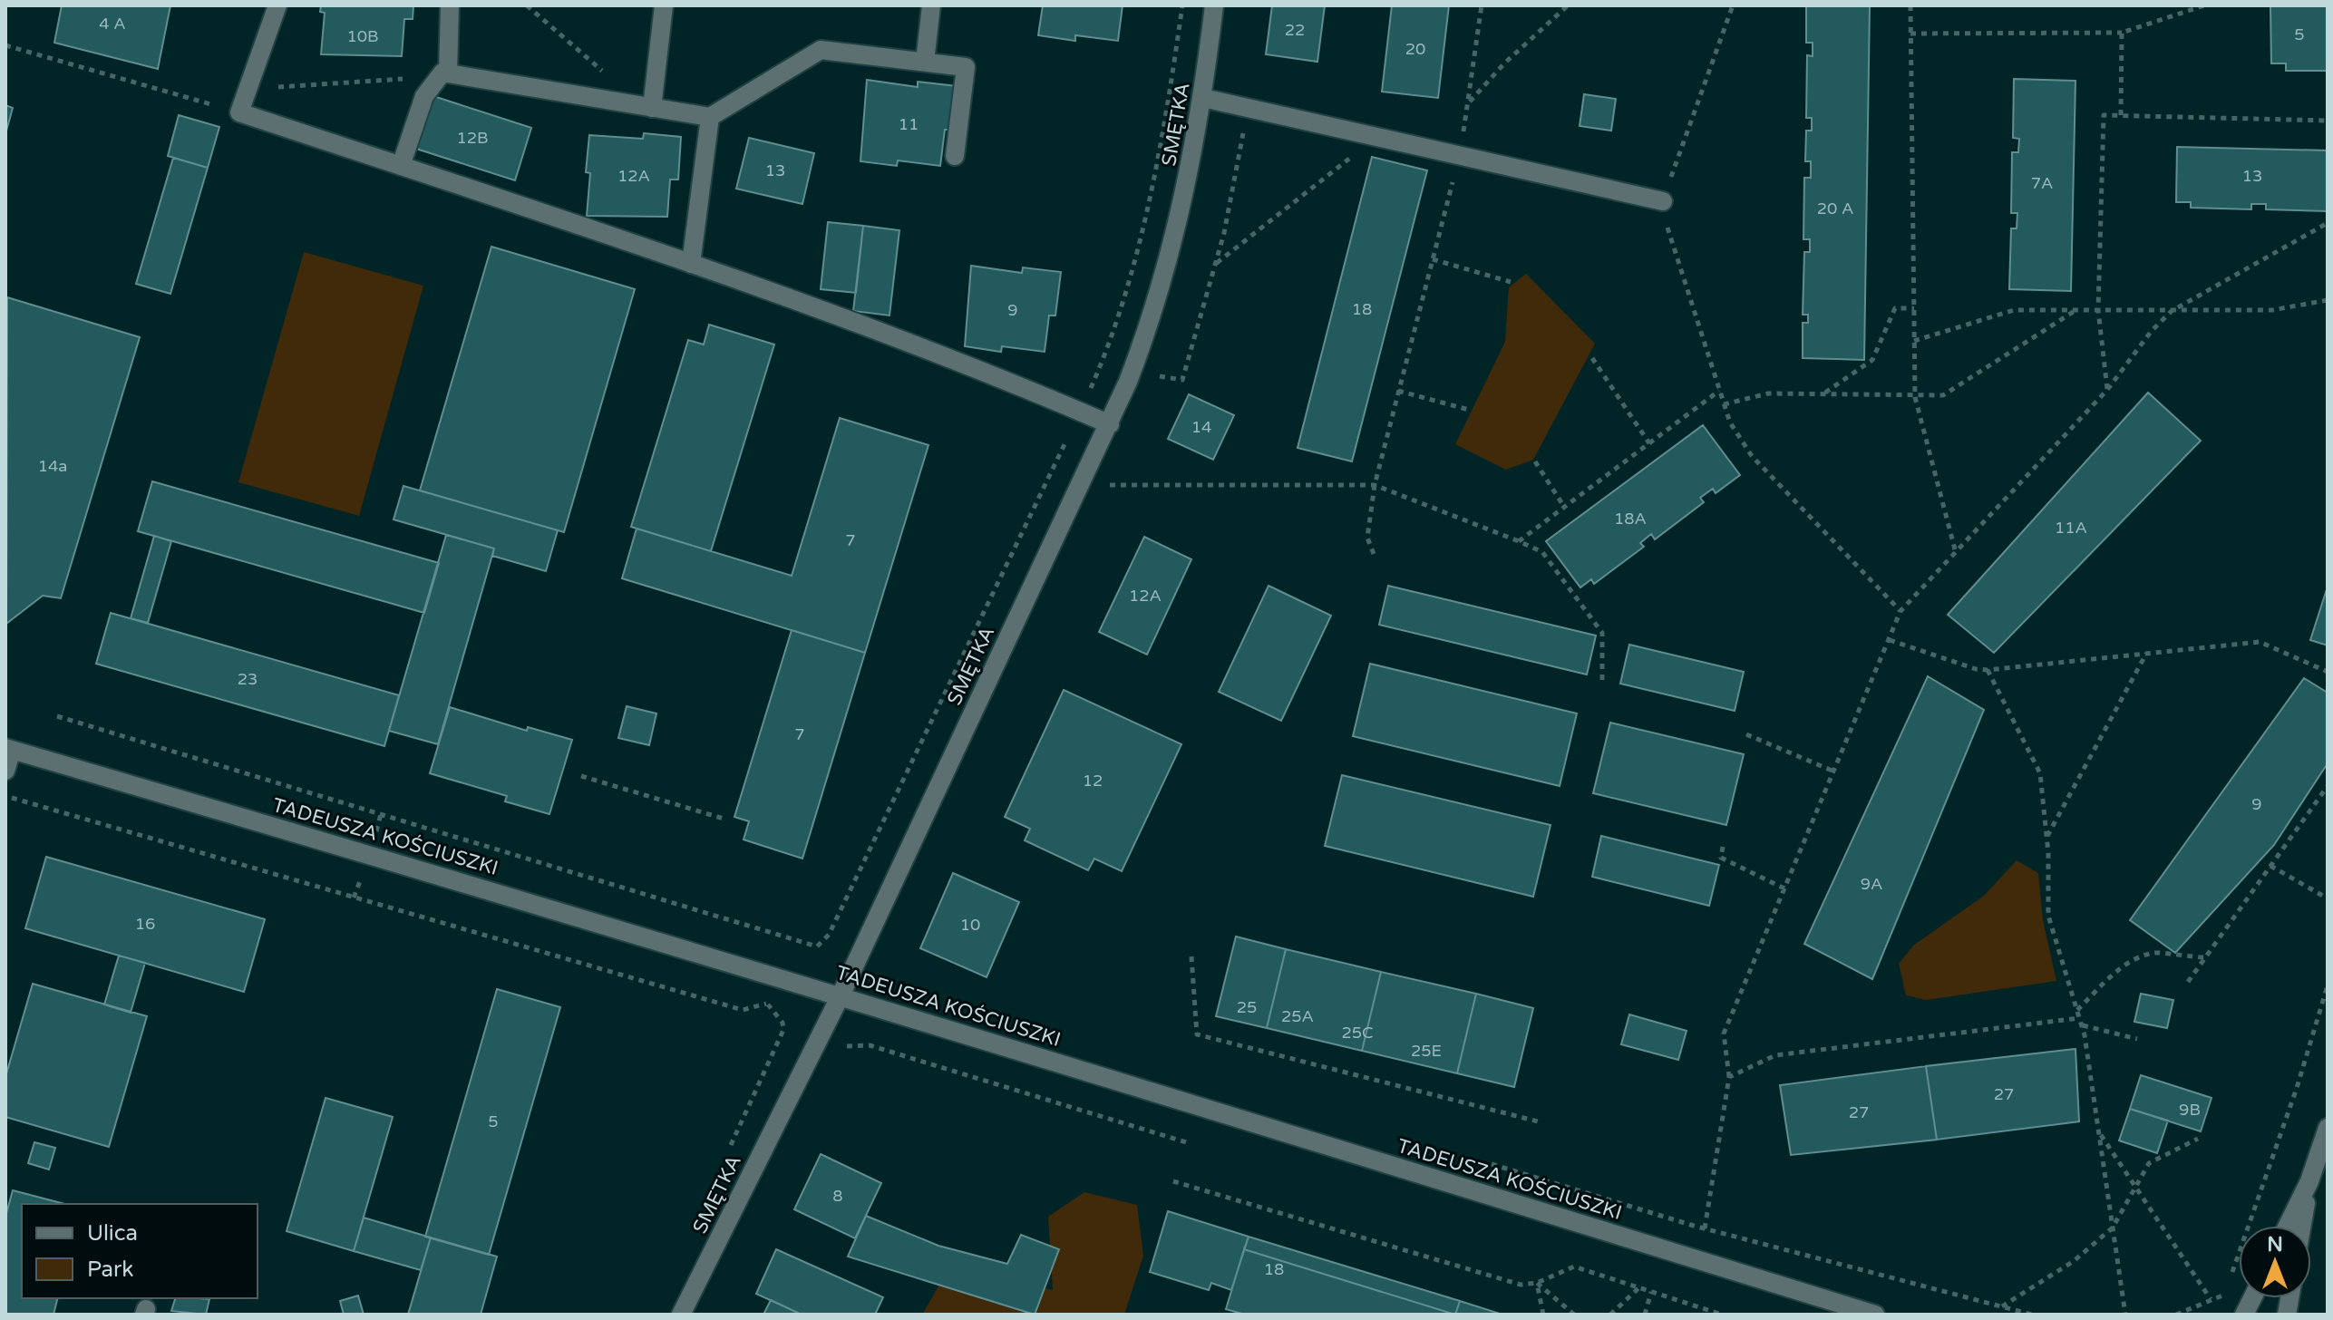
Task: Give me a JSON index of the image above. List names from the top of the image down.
{
  "streets": {
    "street": ["SMĘTKA", "TADEUSZA KOŚCIUSZKI"]
  },
  "crossings": [
    ["SMĘTKA", "TADEUSZA KOŚCIUSZKI"]
  ],
  "house_numbers": [
    "4 A",
    "22",
    "5",
    "10B",
    "20",
    "11",
    "12B",
    "13",
    "12A",
    "13",
    "7A",
    "20 A",
    "18",
    "9",
    "14",
    "14a",
    "18A",
    "11A",
    "7",
    "12A",
    "23",
    "7",
    "12",
    "9",
    "9A",
    "16",
    "10",
    "25",
    "25A",
    "25C",
    "25E",
    "27",
    "9B",
    "27",
    "5",
    "8",
    "18"
  ],
  "legend": ["Ulica", "Park"],
  "north": "top"
}
